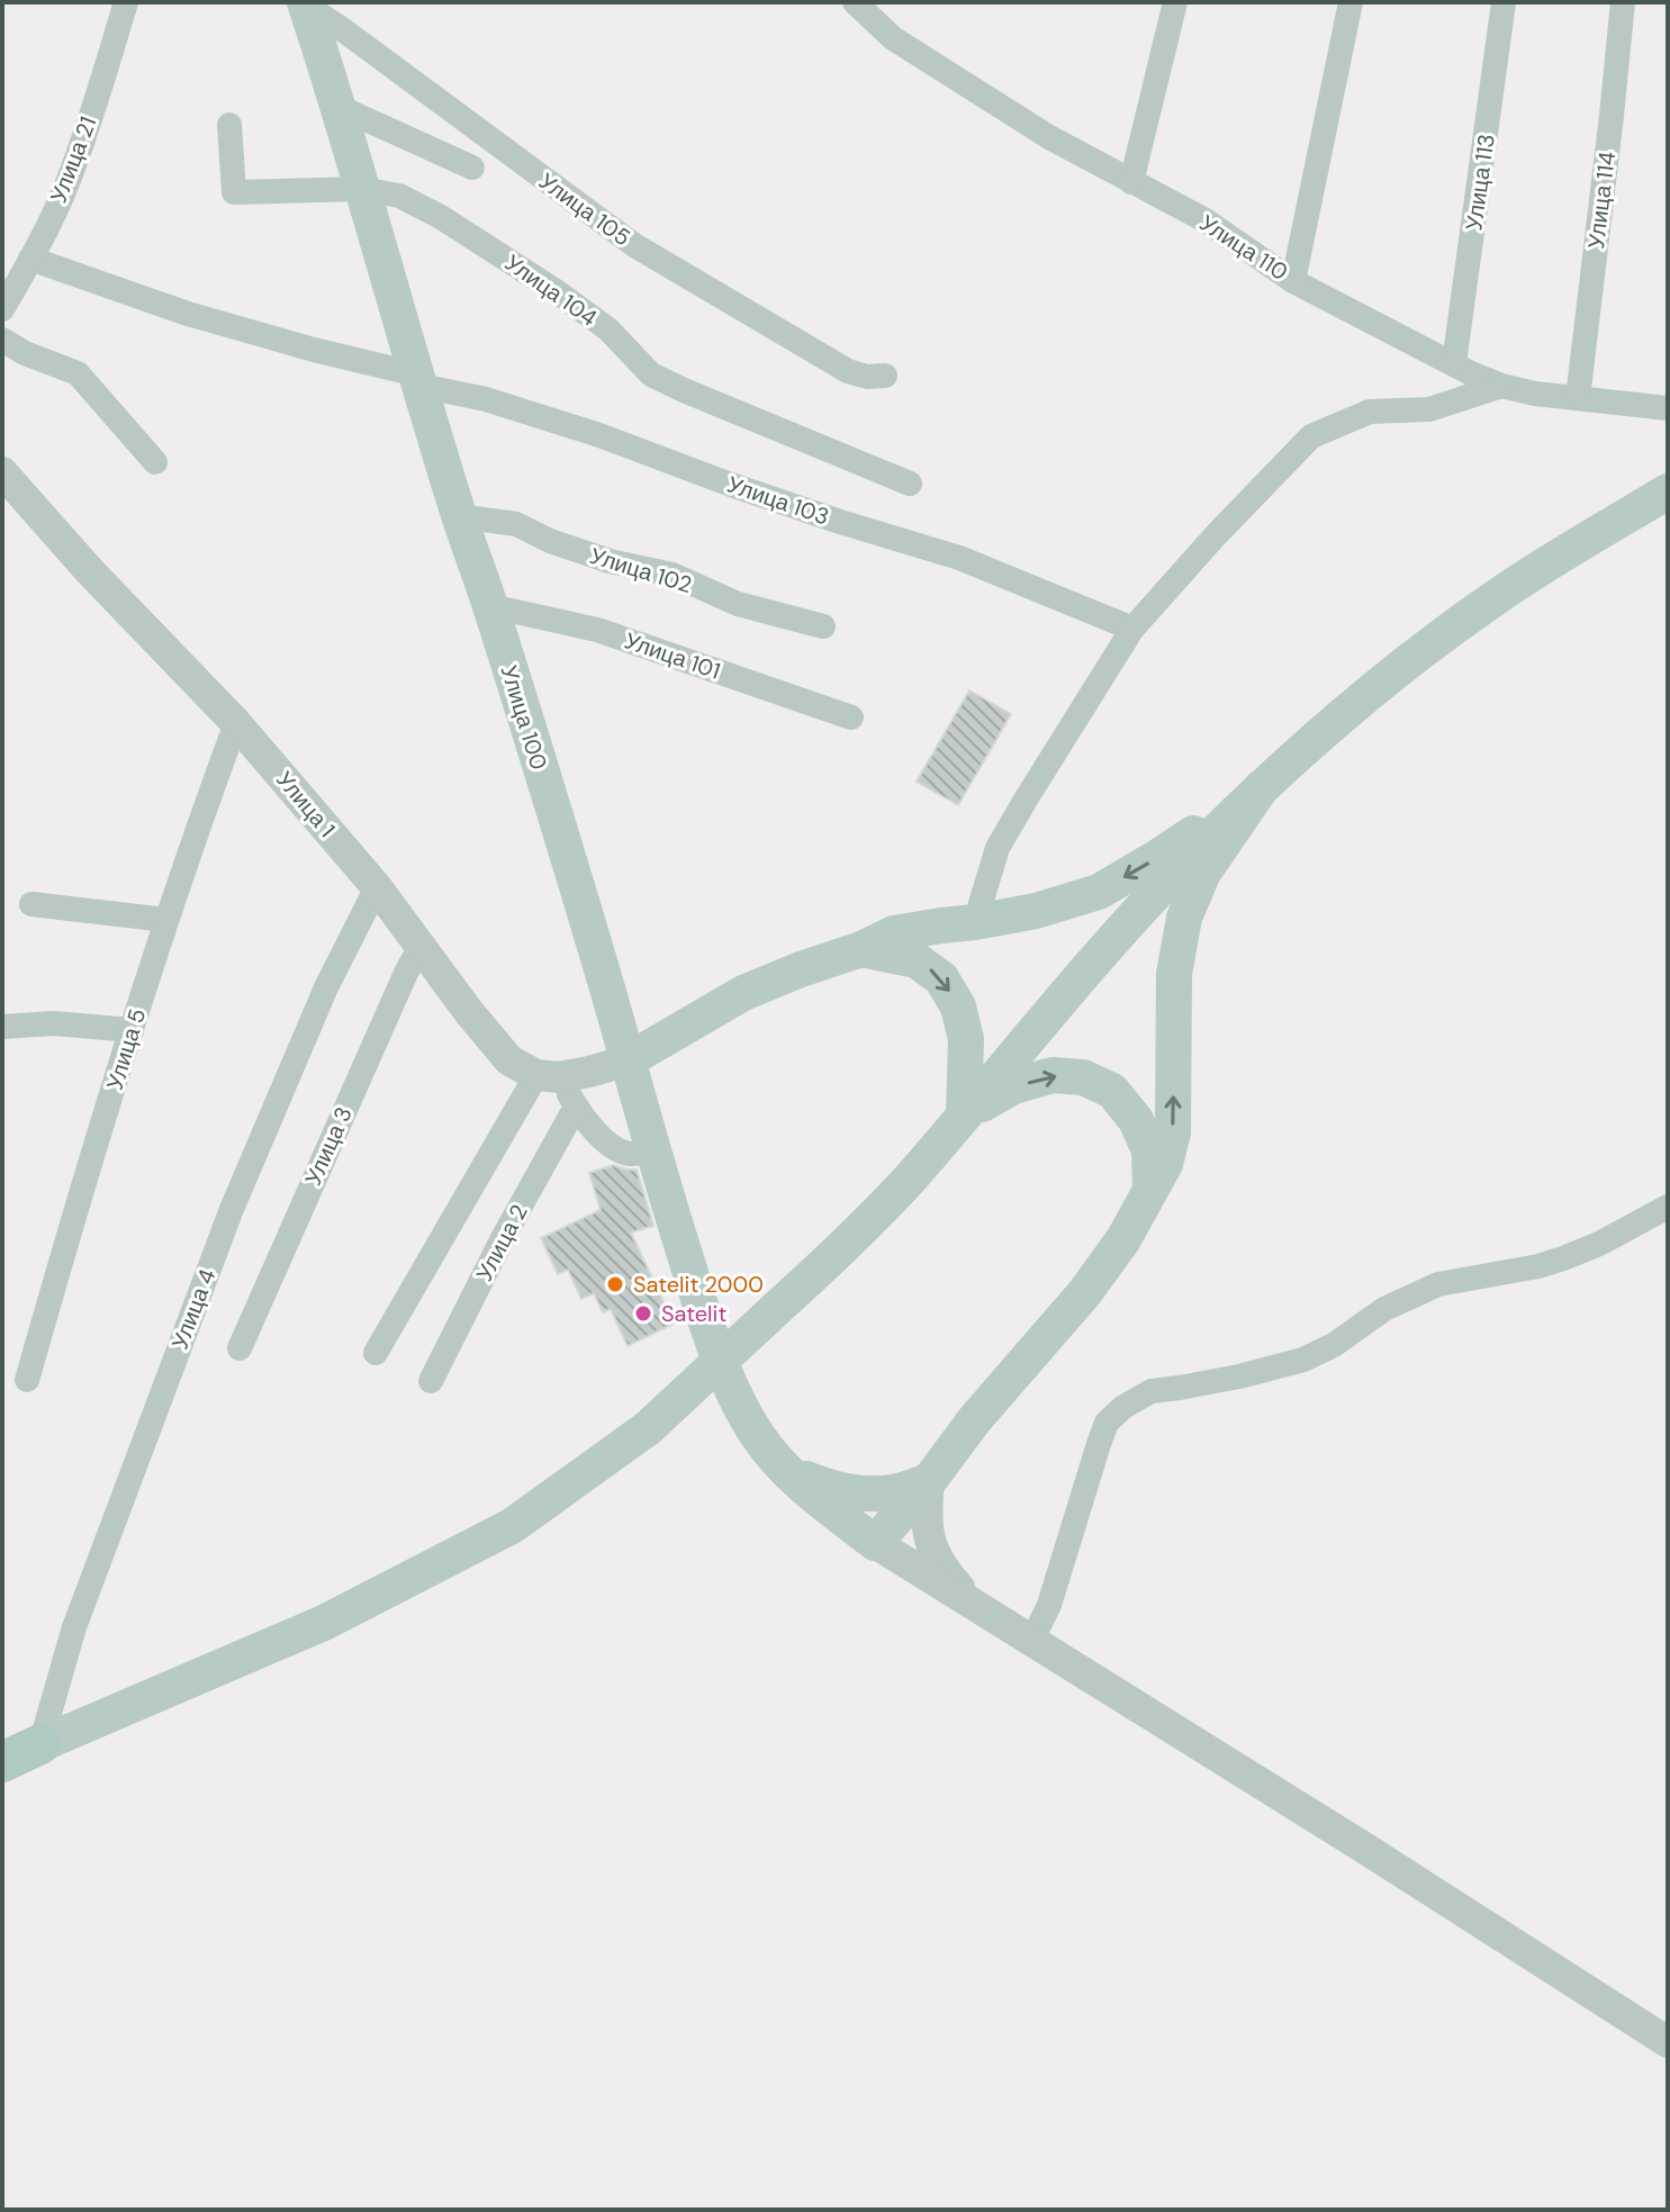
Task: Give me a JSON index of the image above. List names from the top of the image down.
{
  "streets": {
    "main road": ["Улица 100"],
    "street": [
      "Улица 21",
      "Улица 113",
      "Улица 114",
      "Улица 105",
      "Улица 110",
      "Улица 104",
      "Улица 103",
      "Улица 102",
      "Улица 101",
      "Улица 1",
      "Улица 5",
      "Улица 3",
      "Улица 2",
      "Улица 4"
    ]
  },
  "crossings": [
    ["Улица 113", "Улица 110"],
    ["Улица 114", "Улица 110"],
    ["Улица 105", "Улица 100"],
    ["Улица 104", "Улица 100"],
    ["Улица 103", "Улица 100"],
    ["Улица 102", "Улица 100"],
    ["Улица 101", "Улица 100"],
    ["Улица 1", "Улица 5"],
    ["Улица 1", "Улица 3"],
    ["Улица 1", "Улица 4"]
  ],
  "places": ["Satelit 2000", "Satelit"]
}
